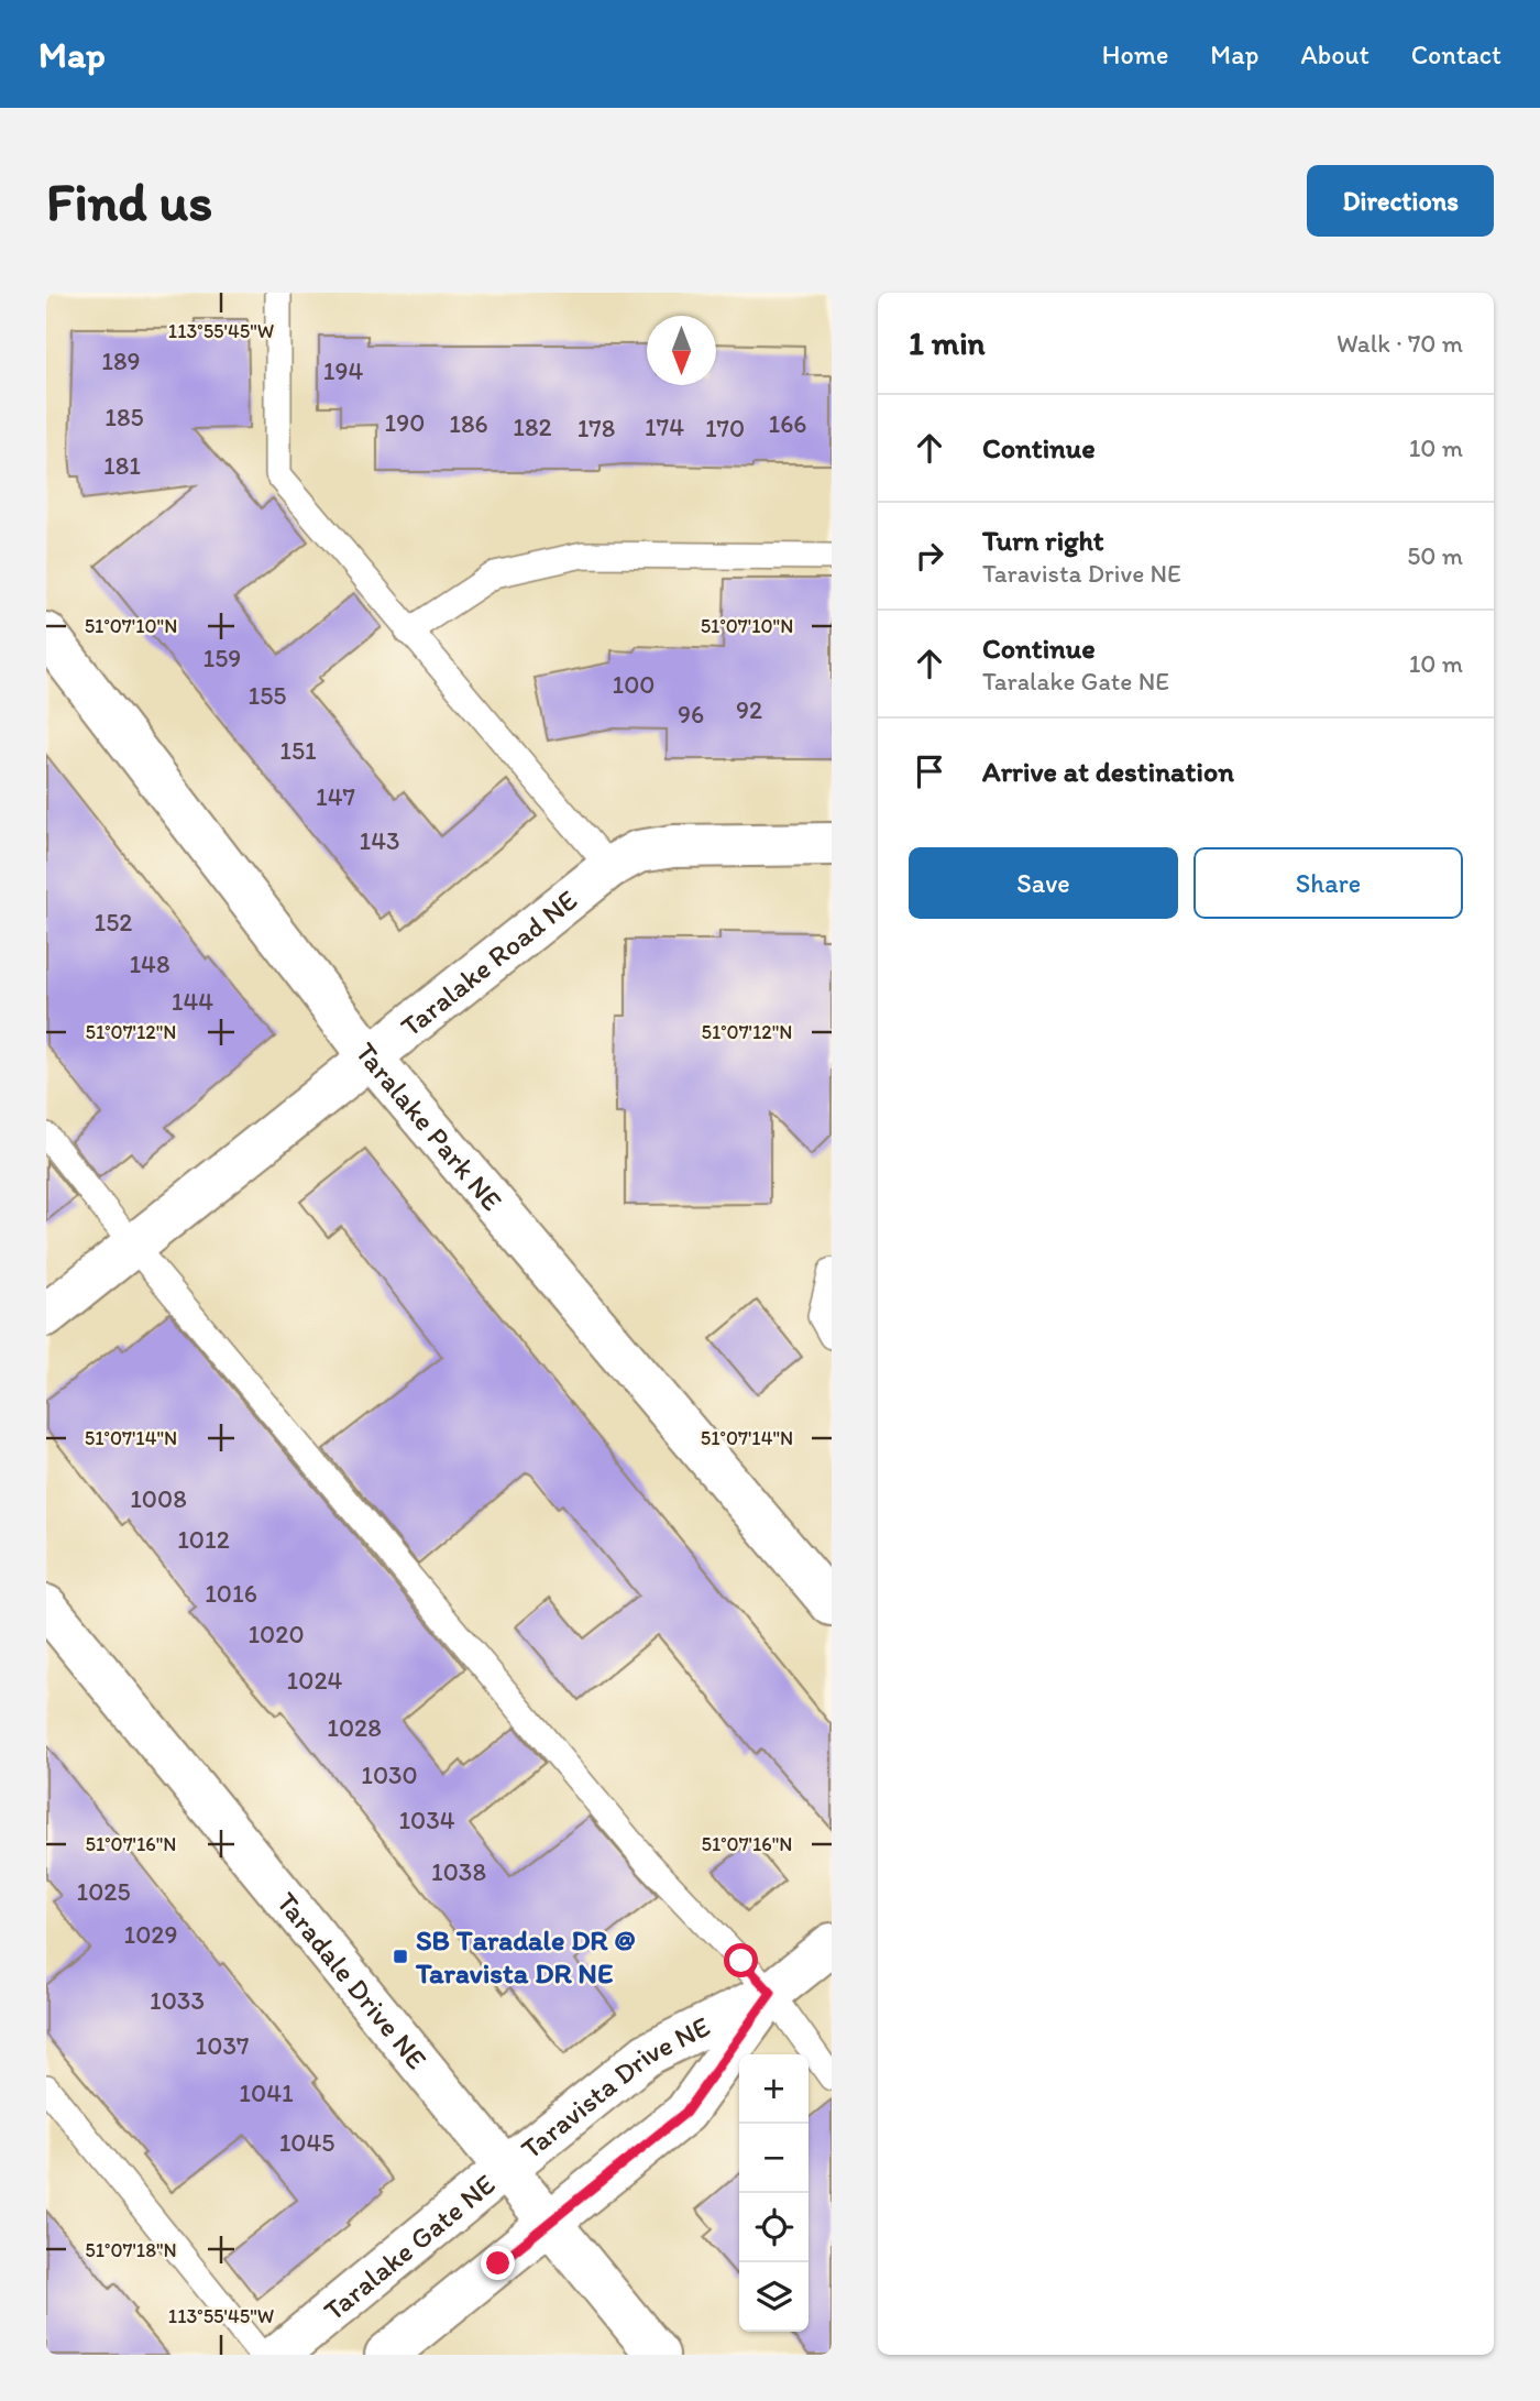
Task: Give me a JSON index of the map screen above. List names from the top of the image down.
{
  "streets": {
    "street": [
      "Taralake Road NE",
      "Taralake Park NE",
      "Taradale Drive NE",
      "Taravista Drive NE",
      "Taralake Gate NE"
    ]
  },
  "crossings": [
    ["Taralake Road NE", "Taralake Park NE"],
    ["Taradale Drive NE", "Taravista Drive NE"],
    ["Taradale Drive NE", "Taralake Gate NE"],
    ["Taravista Drive NE", "Taralake Gate NE"]
  ],
  "places": {
    "transit": ["SB Taradale DR @ Taravista DR NE"]
  },
  "house_numbers": [
    "189",
    "194",
    "185",
    "190",
    "186",
    "166",
    "182",
    "174",
    "178",
    "170",
    "181",
    "159",
    "100",
    "155",
    "92",
    "96",
    "151",
    "147",
    "143",
    "152",
    "148",
    "144",
    "1008",
    "1012",
    "1016",
    "1020",
    "1024",
    "1028",
    "1030",
    "1034",
    "1038",
    "1025",
    "1029",
    "1033",
    "1037",
    "1041",
    "1045"
  ],
  "north": "bottom",
  "page": {
    "header": "Map",
    "nav": [
      "Home",
      "Map",
      "About",
      "Contact"
    ],
    "buttons": [
      "Directions",
      ["Save", "Share"]
    ],
    "title": "Find us",
    "heading": ["1 min", "Walk · 70 m"],
    "list": [
      ["Continue", "10 m"],
      ["Turn right", "Taravista Drive NE", "50 m"],
      ["Continue", "Taralake Gate NE", "10 m"],
      "Arrive at destination"
    ],
    "map_buttons": ["+", "−"]
  },
  "coordinates": [
    "113°55'45\"W",
    "51°07'10\"N",
    "51°07'12\"N",
    "51°07'14\"N",
    "51°07'16\"N",
    "51°07'18\"N"
  ]
}
